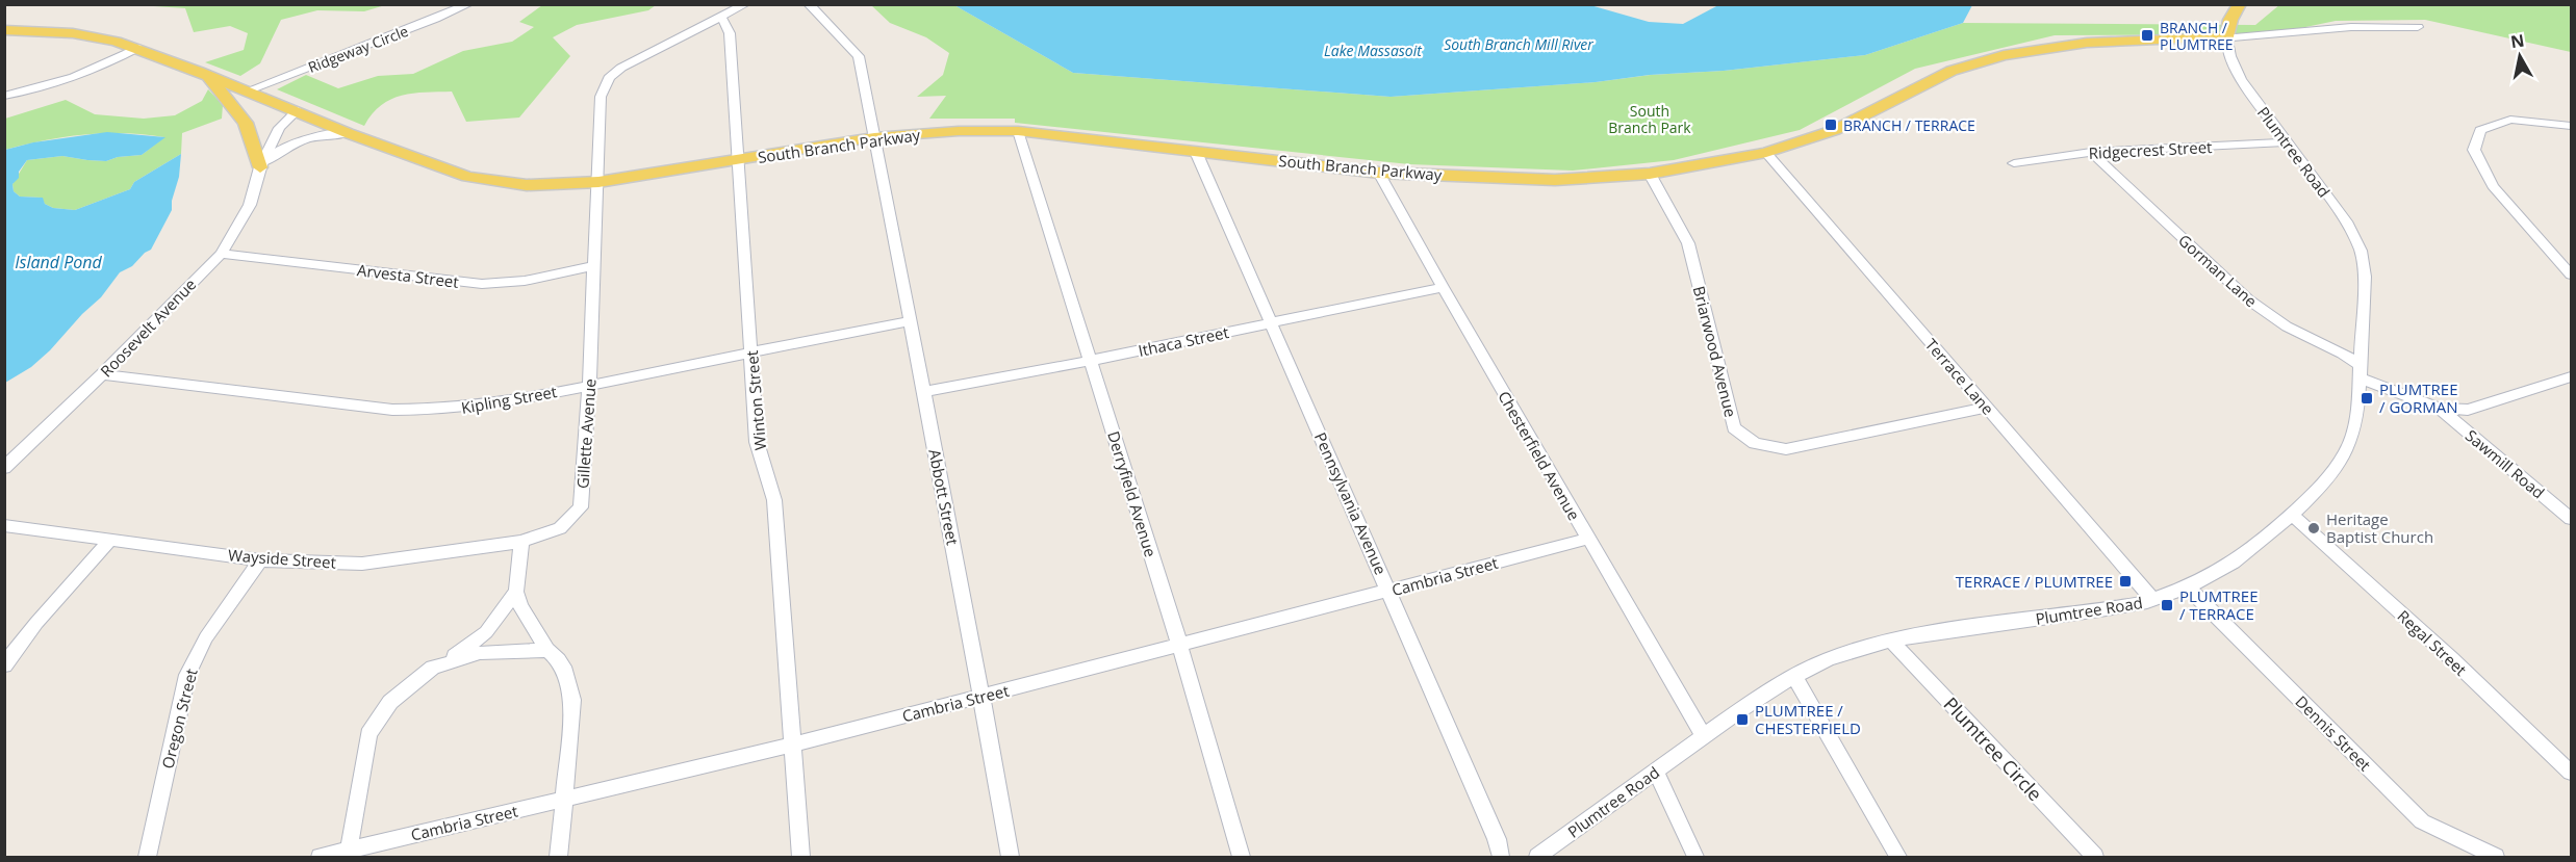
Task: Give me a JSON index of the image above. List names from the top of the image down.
{
  "streets": {
    "main road": ["South Branch Parkway"],
    "street": [
      "Ridgeway Circle",
      "Ridgecrest Street",
      "Plumtree Road",
      "Gorman Lane",
      "Arvesta Street",
      "Roosevelt Avenue",
      "Ithaca Street",
      "Briarwood Avenue",
      "Terrace Lane",
      "Kipling Street",
      "Winton Street",
      "Gillette Avenue",
      "Chesterfield Avenue",
      "Sawmill Road",
      "Derryfield Avenue",
      "Abbott Street",
      "Pennsylvania Avenue",
      "Wayside Street",
      "Cambria Street",
      "Regal Street",
      "Oregon Street",
      "Dennis Street",
      "Plumtree Circle"
    ]
  },
  "crossings": [
    ["South Branch Parkway", "Plumtree Road"],
    ["South Branch Parkway", "Roosevelt Avenue"],
    ["South Branch Parkway", "Briarwood Avenue"],
    ["South Branch Parkway", "Terrace Lane"],
    ["South Branch Parkway", "Winton Street"],
    ["South Branch Parkway", "Gillette Avenue"],
    ["South Branch Parkway", "Chesterfield Avenue"],
    ["South Branch Parkway", "Derryfield Avenue"],
    ["South Branch Parkway", "Abbott Street"],
    ["South Branch Parkway", "Pennsylvania Avenue"],
    ["Ridgecrest Street", "Plumtree Road"],
    ["Ridgecrest Street", "Gorman Lane"],
    ["Plumtree Road", "Gorman Lane"],
    ["Plumtree Road", "Terrace Lane"],
    ["Plumtree Road", "Chesterfield Avenue"],
    ["Plumtree Road", "Regal Street"],
    ["Plumtree Road", "Dennis Street"],
    ["Plumtree Road", "Plumtree Circle"],
    ["Gorman Lane", "Sawmill Road"],
    ["Arvesta Street", "Roosevelt Avenue"],
    ["Arvesta Street", "Gillette Avenue"],
    ["Roosevelt Avenue", "Kipling Street"],
    ["Ithaca Street", "Chesterfield Avenue"],
    ["Ithaca Street", "Derryfield Avenue"],
    ["Ithaca Street", "Abbott Street"],
    ["Ithaca Street", "Pennsylvania Avenue"],
    ["Briarwood Avenue", "Terrace Lane"],
    ["Kipling Street", "Winton Street"],
    ["Kipling Street", "Gillette Avenue"],
    ["Kipling Street", "Abbott Street"],
    ["Winton Street", "Gillette Avenue"],
    ["Winton Street", "Cambria Street"],
    ["Gillette Avenue", "Wayside Street"],
    ["Chesterfield Avenue", "Cambria Street"],
    ["Derryfield Avenue", "Cambria Street"],
    ["Abbott Street", "Cambria Street"],
    ["Pennsylvania Avenue", "Cambria Street"],
    ["Wayside Street", "Oregon Street"]
  ],
  "water": ["South Branch Mill River", "Lake Massasoit", "Island Pond"],
  "parks": ["South Branch Park"],
  "places": {
    "transit": [
      "BRANCH / PLUMTREE",
      "BRANCH / TERRACE",
      "PLUMTREE / GORMAN",
      "TERRACE / PLUMTREE",
      "PLUMTREE / TERRACE",
      "PLUMTREE / CHESTERFIELD"
    ],
    "other": ["Heritage Baptist Church"]
  },
  "north": "top"
}
